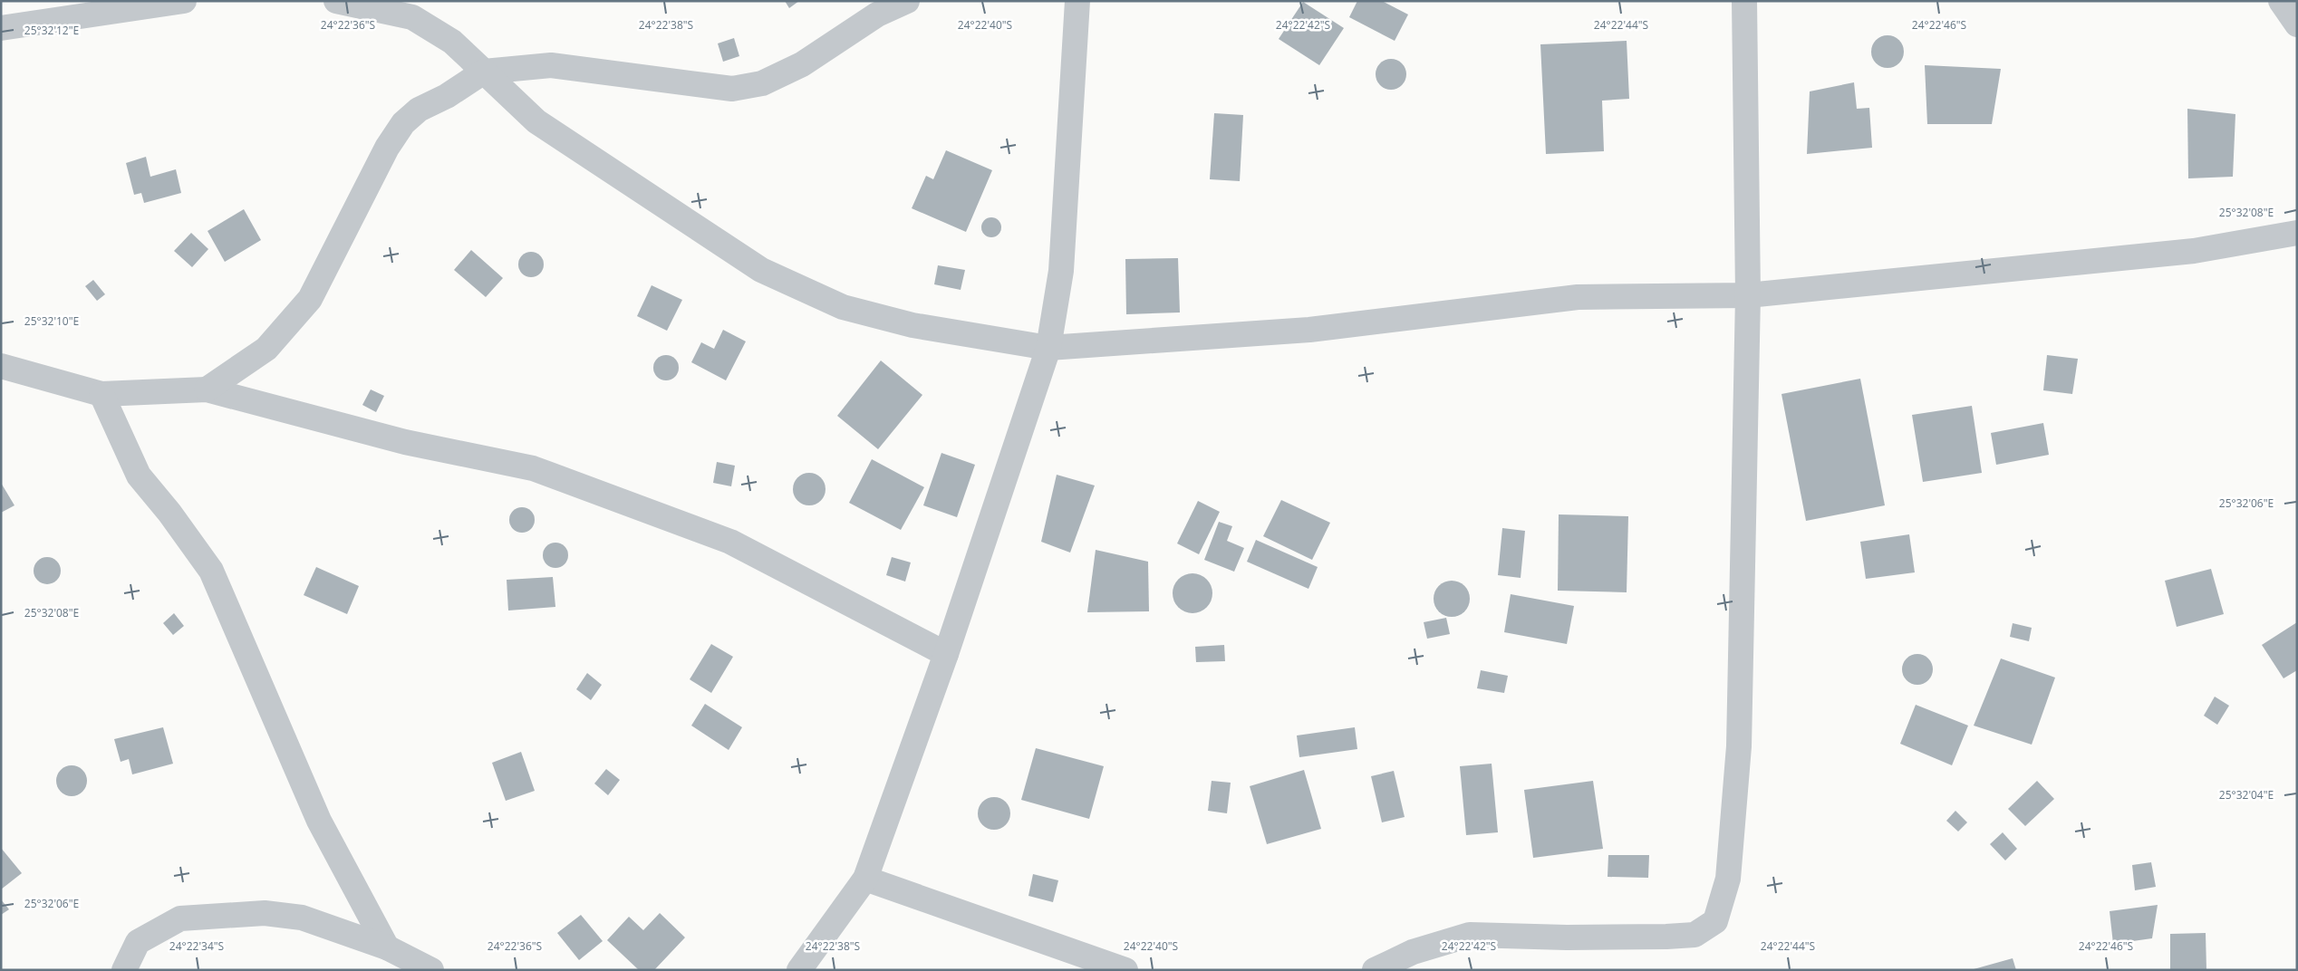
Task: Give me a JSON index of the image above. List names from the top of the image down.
{
  "coordinates": [
    "24°22'36\"S",
    "24°22'38\"S",
    "24°22'40\"S",
    "24°22'42\"S",
    "24°22'44\"S",
    "24°22'46\"S",
    "25°32'12\"E",
    "25°32'08\"E",
    "25°32'10\"E",
    "25°32'06\"E",
    "25°32'04\"E",
    "24°22'34\"S"
  ]
}
